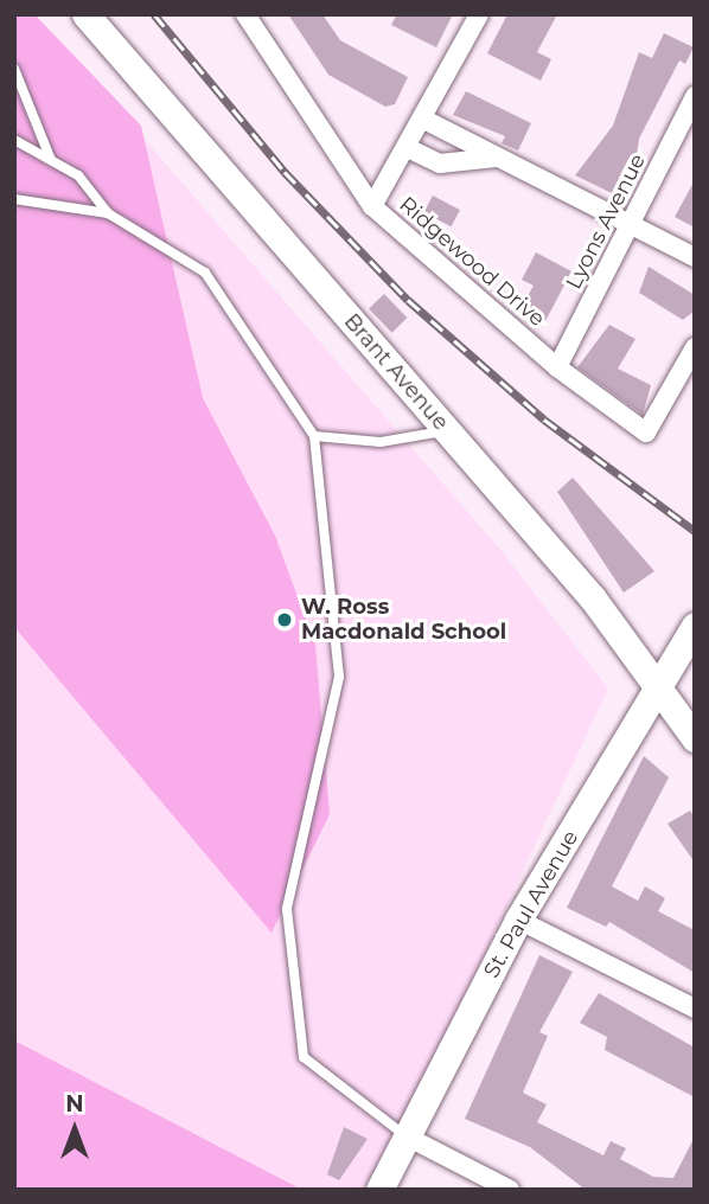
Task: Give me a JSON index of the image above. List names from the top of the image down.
{
  "streets": {
    "main road": ["Brant Avenue", "St. Paul Avenue"],
    "street": ["Lyons Avenue", "Ridgewood Drive"]
  },
  "crossings": [
    ["Lyons Avenue", "Ridgewood Drive"],
    ["Brant Avenue", "St. Paul Avenue"]
  ],
  "places": ["W. Ross Macdonald School"],
  "north": "top"
}
